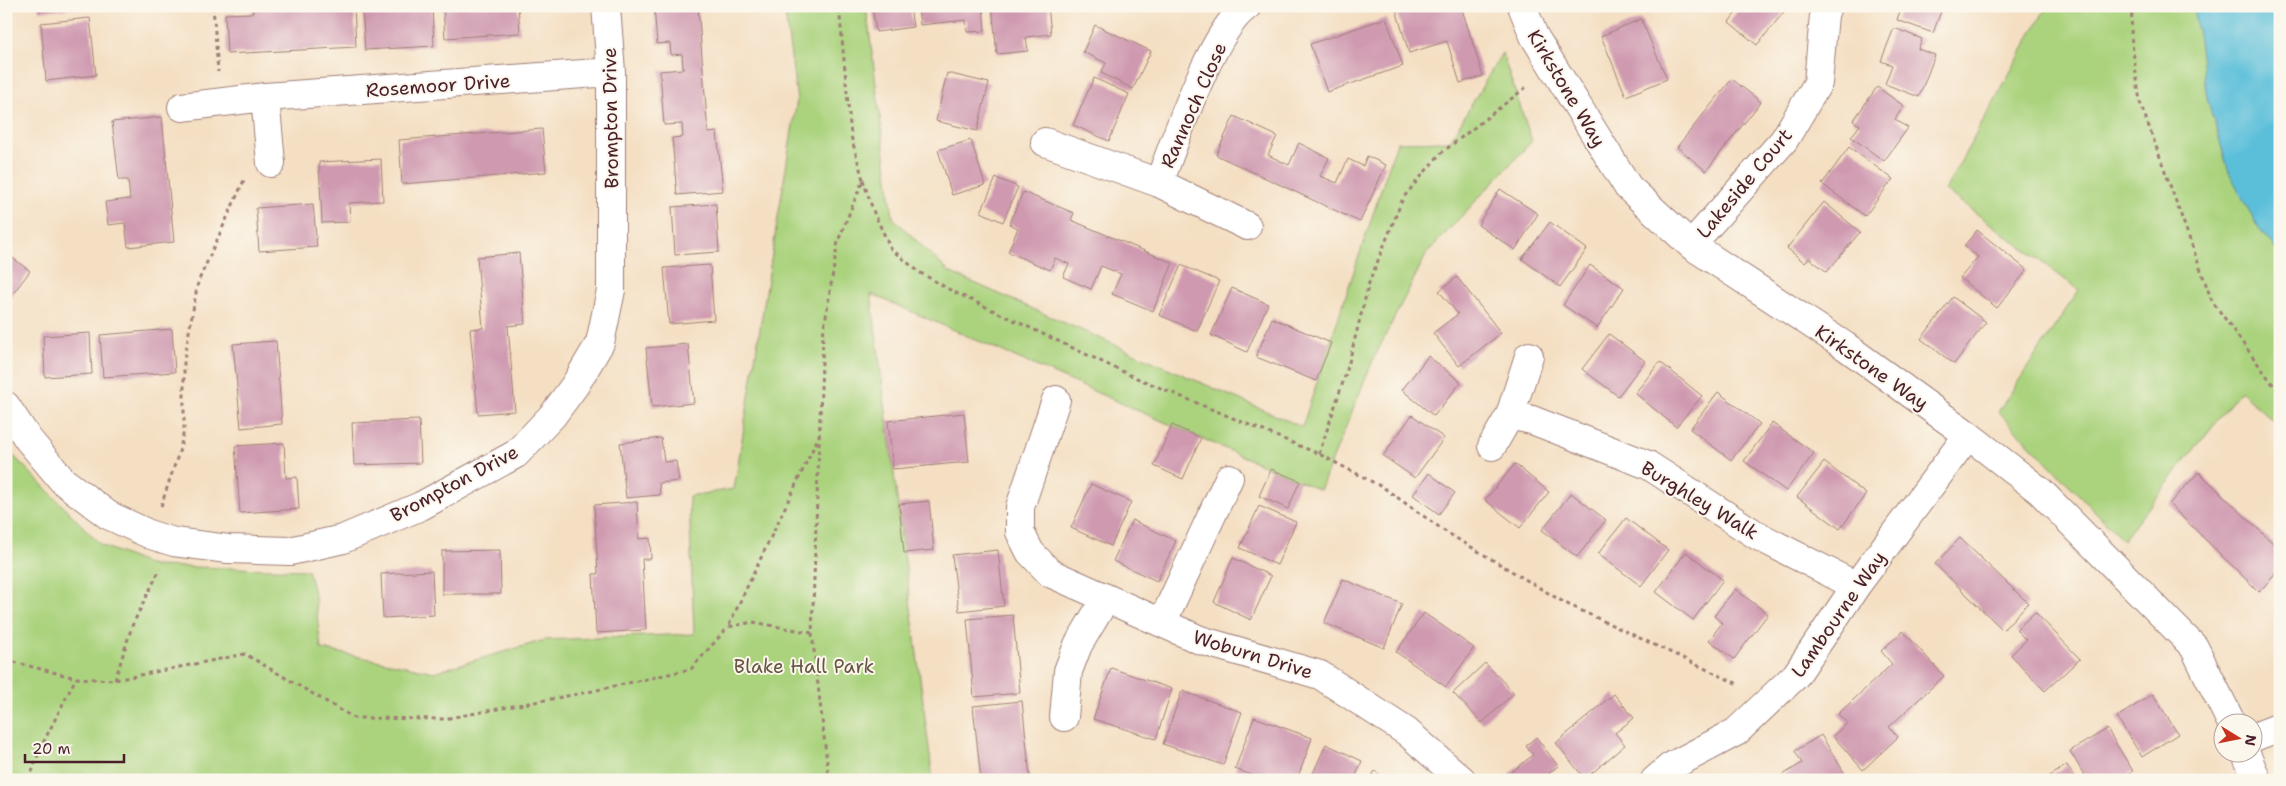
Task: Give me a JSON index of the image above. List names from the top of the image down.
{
  "streets": {
    "street": [
      "Rosemoor Drive",
      "Kirkstone Way",
      "Rannoch Close",
      "Brompton Drive",
      "Lakeside Court",
      "Burghley Walk",
      "Lambourne Way",
      "Woburn Drive"
    ]
  },
  "crossings": [
    ["Rosemoor Drive", "Brompton Drive"],
    ["Kirkstone Way", "Lakeside Court"],
    ["Kirkstone Way", "Lambourne Way"],
    ["Burghley Walk", "Lambourne Way"]
  ],
  "parks": ["Blake Hall Park"],
  "scale_bar": "20 m",
  "north": "right"
}
